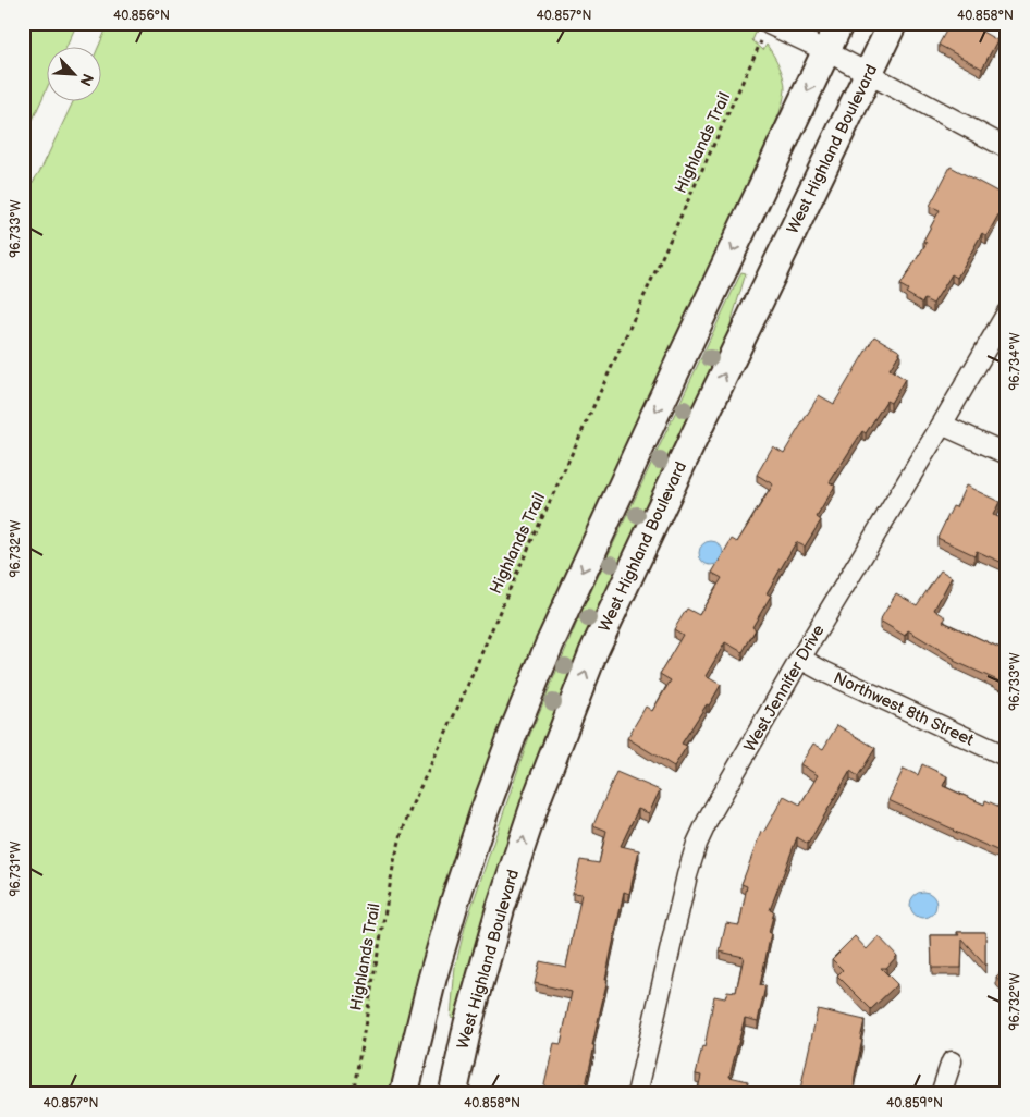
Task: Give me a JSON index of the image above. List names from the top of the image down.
{
  "streets": {
    "main road": ["West Highland Boulevard"],
    "street": ["West Jennifer Drive", "Northwest 8th Street"],
    "path": ["Highlands Trail"]
  },
  "crossings": [
    ["West Jennifer Drive", "Northwest 8th Street"]
  ],
  "north": "bottom right",
  "coordinates": [
    "40.856°N",
    "40.857°N",
    "40.858°N",
    "96.733°W",
    "96.734°W",
    "96.732°W",
    "96.731°W",
    "40.859°N"
  ]
}
